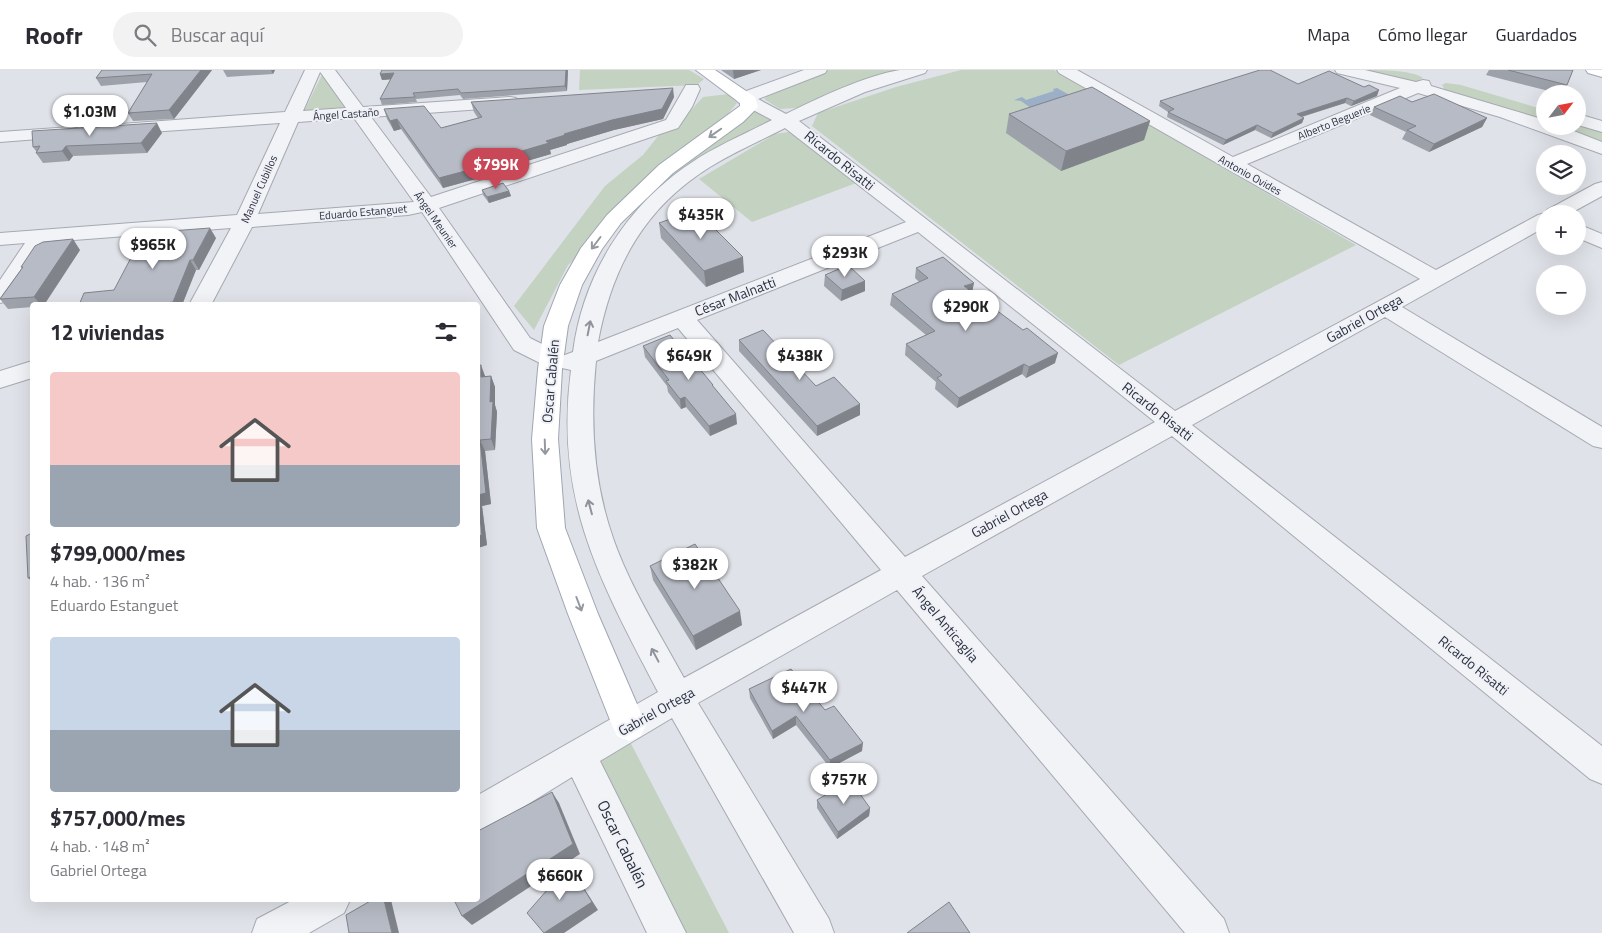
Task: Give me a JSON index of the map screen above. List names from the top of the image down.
{
  "streets": {
    "main road": ["Ricardo Risatti", "Oscar Cabalén"],
    "street": [
      "Ángel Castaño",
      "Alberto Beguerie",
      "Antonio Ovides",
      "Manuel Cubillos",
      "Eduardo Estanguet",
      "Ángel Meunier",
      "César Malnatti",
      "Gabriel Ortega",
      "Ángel Anticaglia"
    ]
  },
  "crossings": [
    ["Ángel Castaño", "Manuel Cubillos"],
    ["Ángel Castaño", "Ángel Meunier"],
    ["Alberto Beguerie", "Antonio Ovides"],
    ["Ricardo Risatti", "César Malnatti"],
    ["Ricardo Risatti", "Gabriel Ortega"],
    ["Ricardo Risatti", "Oscar Cabalén"],
    ["Antonio Ovides", "Gabriel Ortega"],
    ["Manuel Cubillos", "Eduardo Estanguet"],
    ["Eduardo Estanguet", "Ángel Meunier"],
    ["Ángel Meunier", "César Malnatti"],
    ["Ángel Meunier", "Oscar Cabalén"],
    ["César Malnatti", "Oscar Cabalén"],
    ["César Malnatti", "Ángel Anticaglia"],
    ["Gabriel Ortega", "Oscar Cabalén"],
    ["Gabriel Ortega", "Ángel Anticaglia"]
  ],
  "one_way": ["Oscar Cabalén"],
  "north": "top right",
  "page": {
    "header": "Roofr",
    "search": "Buscar aquí",
    "nav": ["Mapa", "Cómo llegar", "Guardados"],
    "map_buttons": ["+", "−"],
    "price": [
      "$1.03M",
      "$799K",
      "$435K",
      "$965K",
      "$293K",
      "$290K",
      "$649K",
      "$438K",
      "$382K",
      "$447K",
      "$757K",
      "$660K"
    ],
    "heading": "12 viviendas",
    "list": [
      {
        "name": "$799,000/mes",
        "note": "4 hab. · 136 m² · Eduardo Estanguet"
      },
      {
        "name": "$757,000/mes",
        "note": "4 hab. · 148 m² · Gabriel Ortega"
      }
    ]
  }
}
